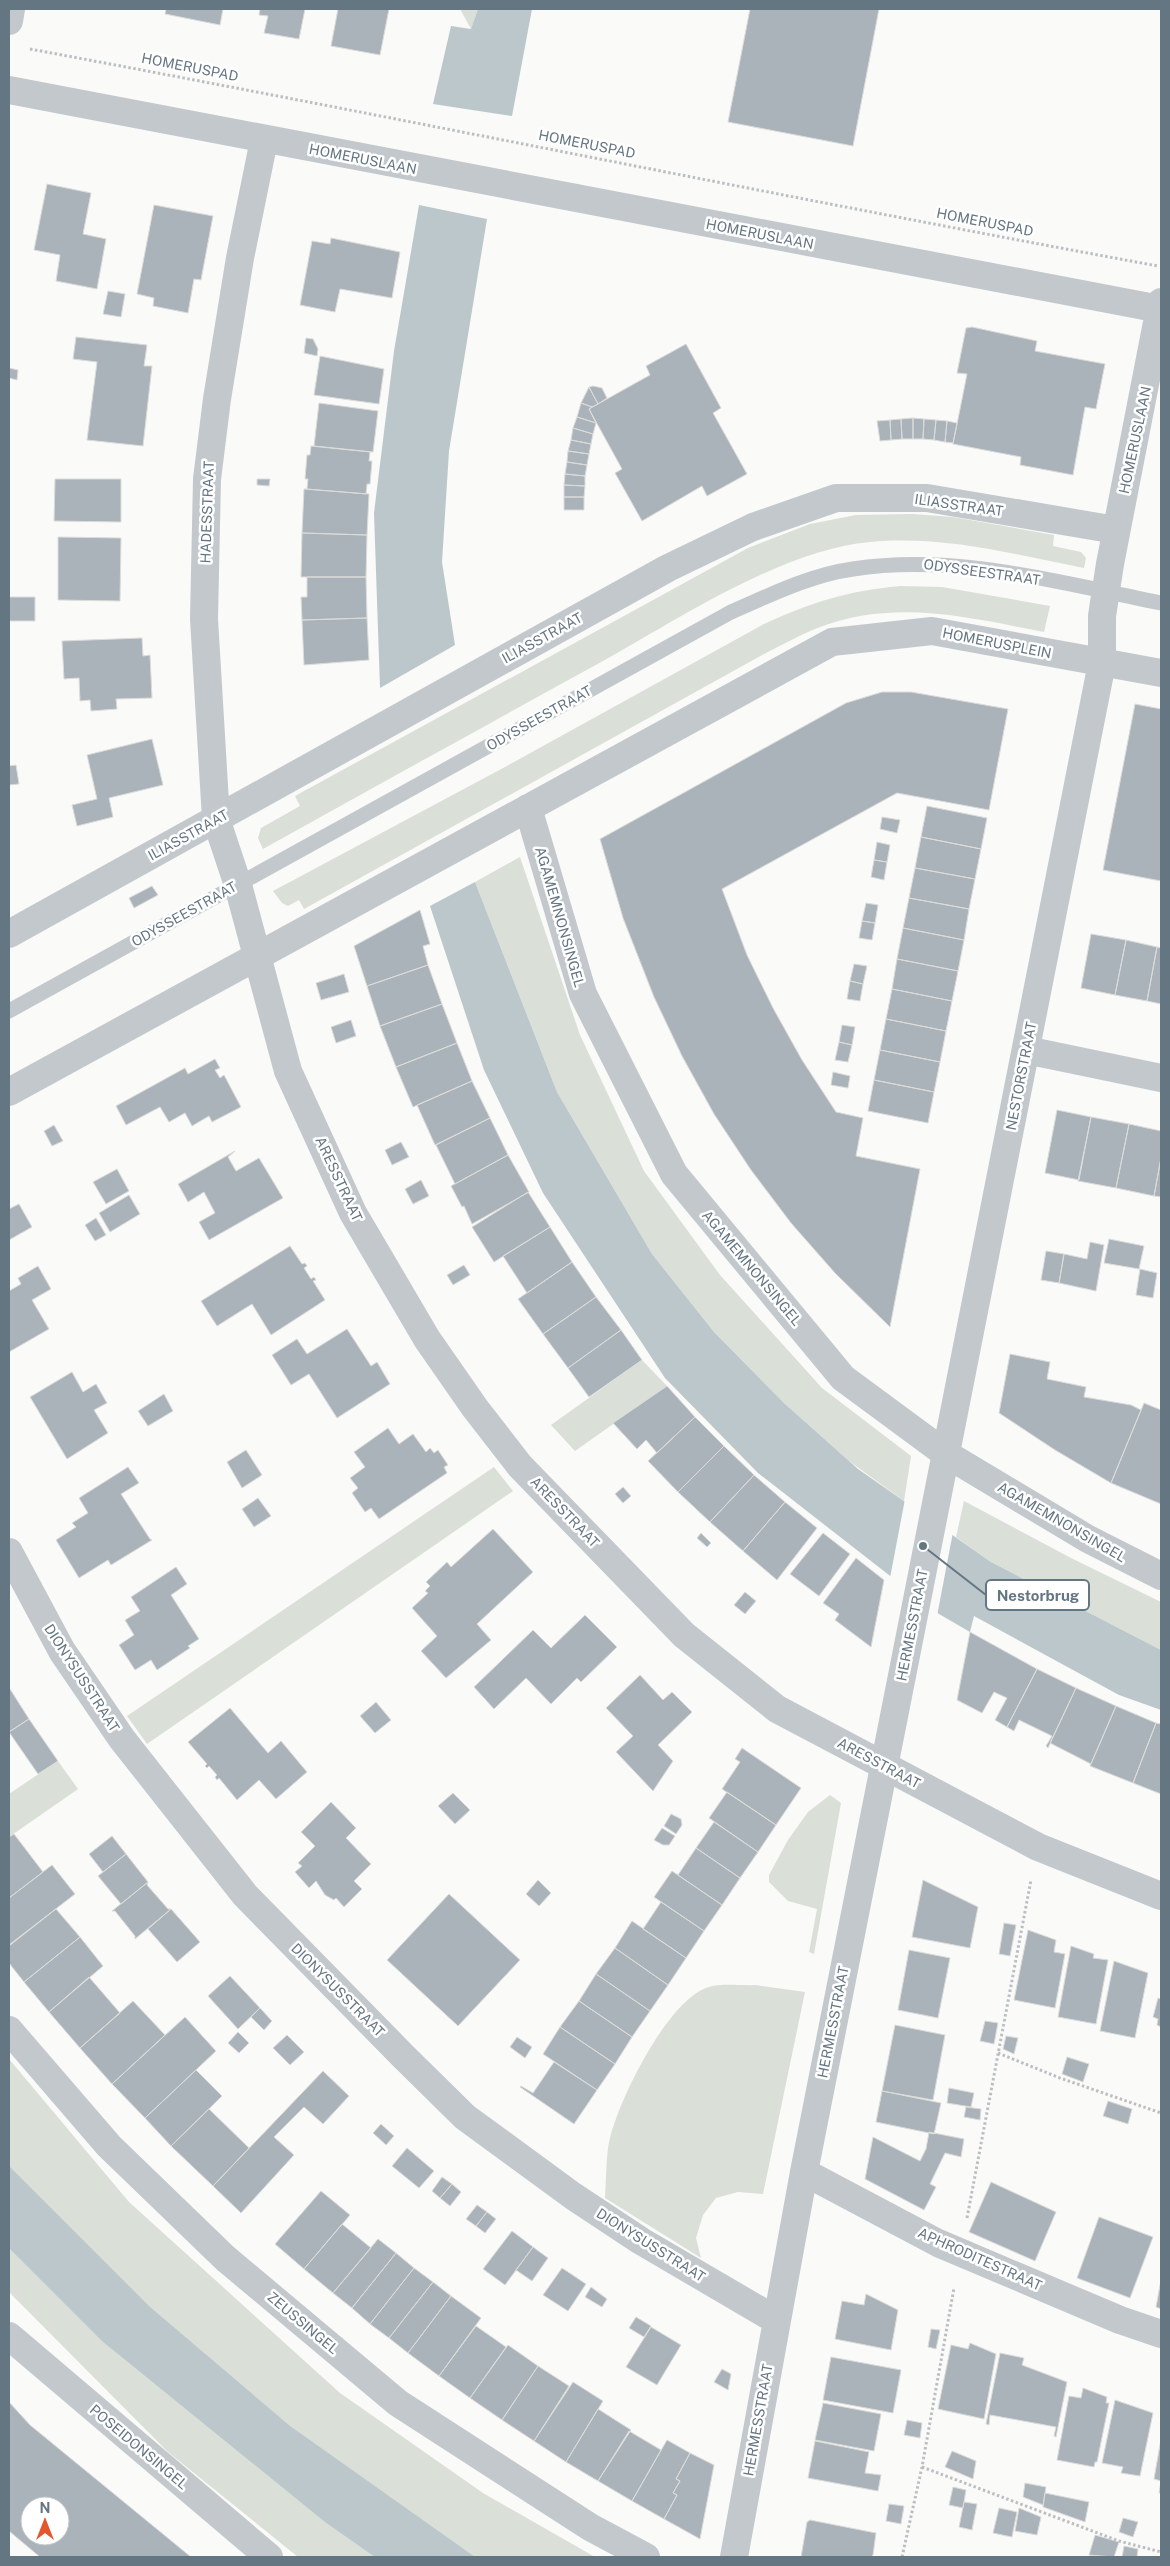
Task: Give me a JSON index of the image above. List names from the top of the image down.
{
  "streets": {
    "street": [
      "HOMERUSLAAN",
      "ILIASSTRAAT",
      "HADESSTRAAT",
      "HOMERUSPLEIN",
      "AGAMEMNONSINGEL",
      "NESTORSTRAAT",
      "ARESSTRAAT",
      "HERMESSTRAAT",
      "DIONYSUSSTRAAT",
      "APHRODITESTRAAT",
      "ZEUSSINGEL",
      "POSEIDONSINGEL"
    ],
    "lane": ["ODYSSEESTRAAT"],
    "path": ["HOMERUSPAD"]
  },
  "crossings": [
    ["HOMERUSLAAN", "ILIASSTRAAT"],
    ["HOMERUSLAAN", "HADESSTRAAT"],
    ["HOMERUSLAAN", "ODYSSEESTRAAT"],
    ["HOMERUSLAAN", "HOMERUSPLEIN"],
    ["HOMERUSLAAN", "NESTORSTRAAT"],
    ["ILIASSTRAAT", "HADESSTRAAT"],
    ["HADESSTRAAT", "ODYSSEESTRAAT"],
    ["HADESSTRAAT", "ARESSTRAAT"],
    ["ODYSSEESTRAAT", "ARESSTRAAT"],
    ["HOMERUSPLEIN", "AGAMEMNONSINGEL"],
    ["HOMERUSPLEIN", "NESTORSTRAAT"],
    ["AGAMEMNONSINGEL", "NESTORSTRAAT"],
    ["NESTORSTRAAT", "HERMESSTRAAT"],
    ["ARESSTRAAT", "HERMESSTRAAT"],
    ["HERMESSTRAAT", "DIONYSUSSTRAAT"],
    ["HERMESSTRAAT", "APHRODITESTRAAT"]
  ],
  "places": ["Nestorbrug"],
  "north": "top"
}
